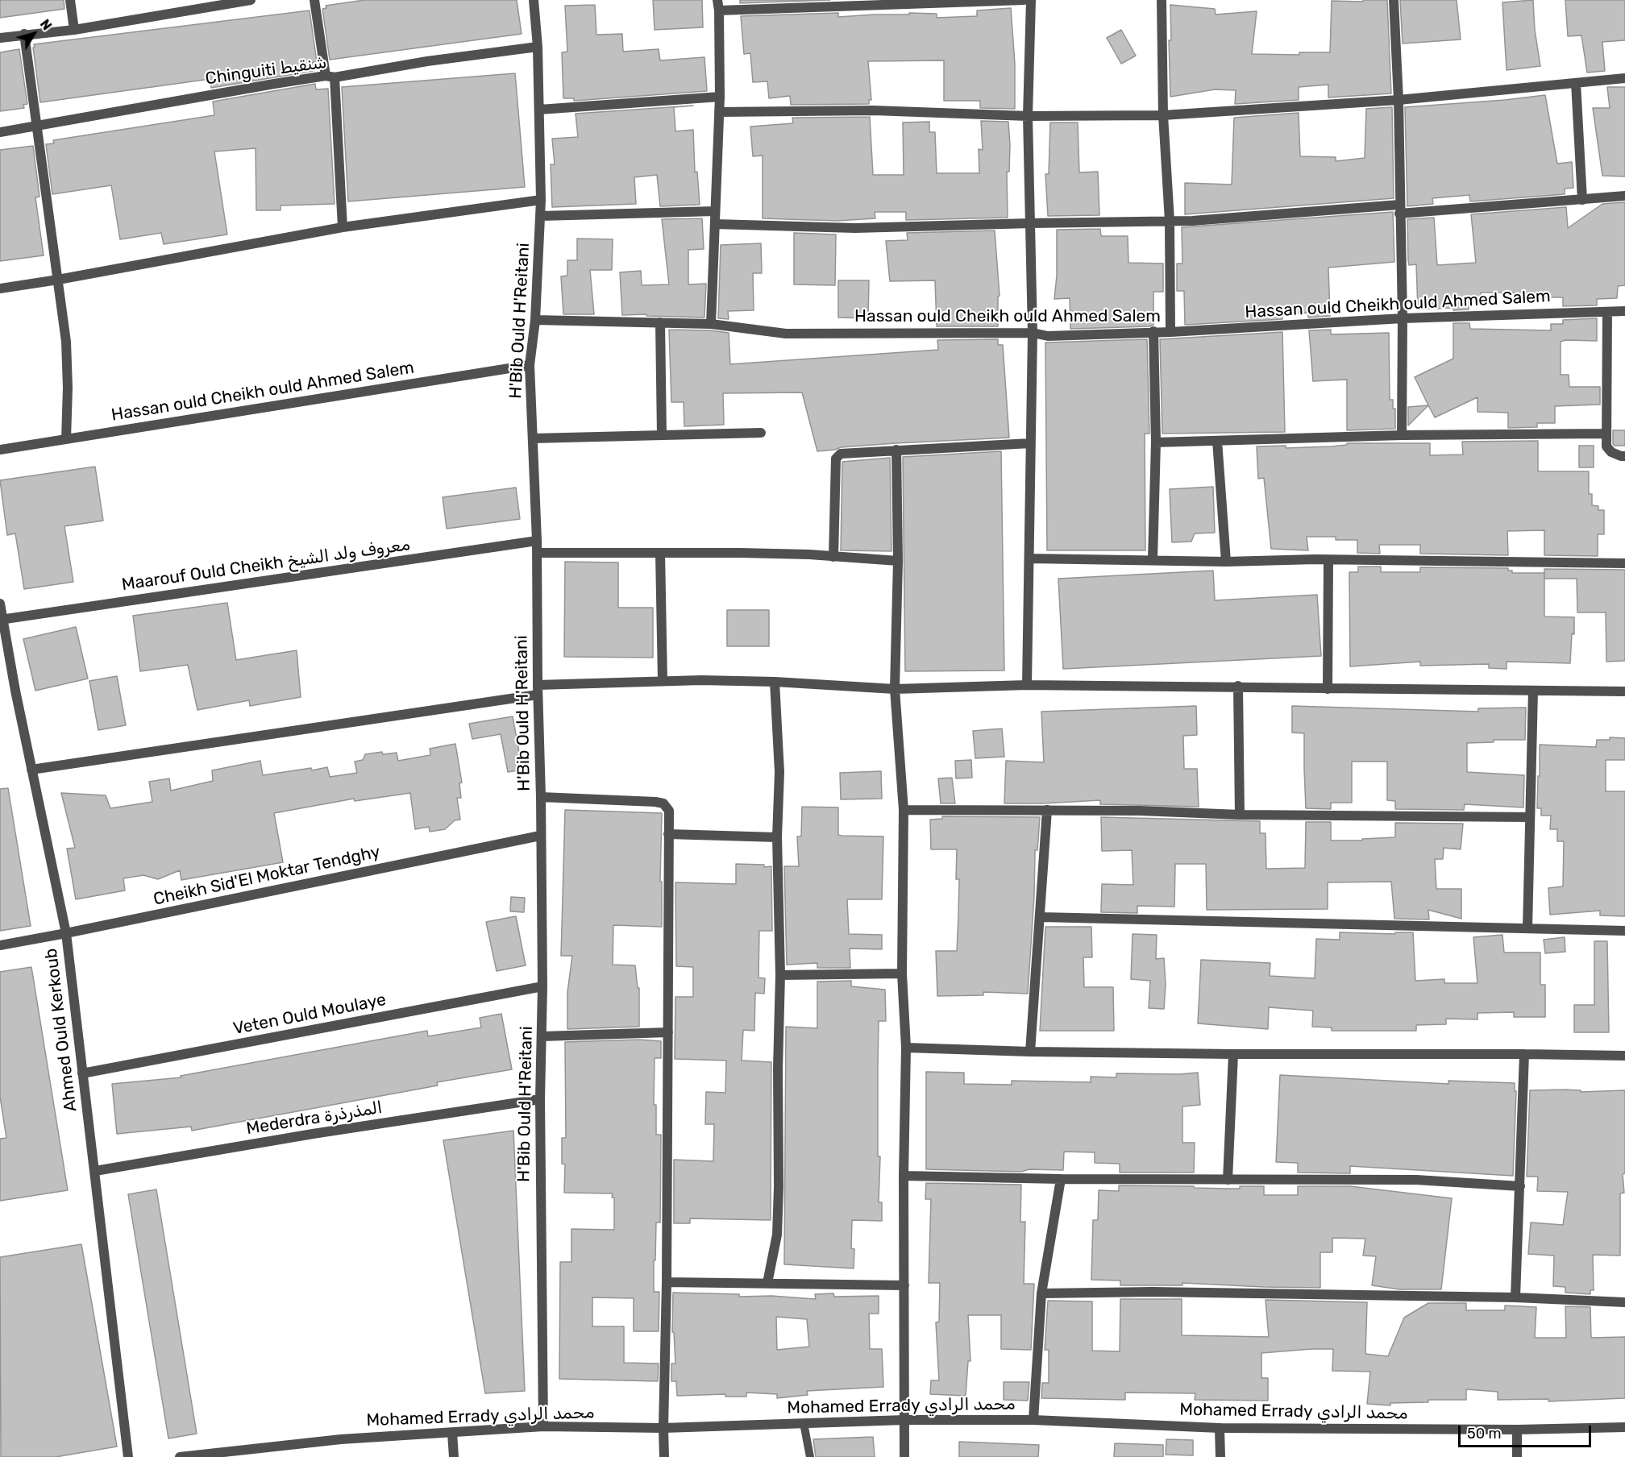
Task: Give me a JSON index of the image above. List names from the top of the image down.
{
  "streets": {
    "street": [
      "Chinguiti شنقيط",
      "Hassan ould Cheikh ould Ahmed Salem",
      "H'Bib Ould H'Reitani",
      "Maarouf Ould Cheikh معروف ولد الشيخ",
      "Cheikh Sid'El Moktar Tendghy",
      "Veten Ould Moulaye",
      "Ahmed Ould Kerkoub",
      "Mederdra المذرذرة",
      "Mohamed Errady محمد الرادي"
    ]
  },
  "crossings": [
    ["Chinguiti شنقيط", "H'Bib Ould H'Reitani"],
    ["Hassan ould Cheikh ould Ahmed Salem", "H'Bib Ould H'Reitani"],
    ["H'Bib Ould H'Reitani", "Maarouf Ould Cheikh معروف ولد الشيخ"],
    ["H'Bib Ould H'Reitani", "Cheikh Sid'El Moktar Tendghy"],
    ["H'Bib Ould H'Reitani", "Veten Ould Moulaye"],
    ["H'Bib Ould H'Reitani", "Mederdra المذرذرة"],
    ["H'Bib Ould H'Reitani", "Mohamed Errady محمد الرادي"],
    ["Maarouf Ould Cheikh معروف ولد الشيخ", "Ahmed Ould Kerkoub"],
    ["Cheikh Sid'El Moktar Tendghy", "Ahmed Ould Kerkoub"],
    ["Veten Ould Moulaye", "Ahmed Ould Kerkoub"],
    ["Ahmed Ould Kerkoub", "Mederdra المذرذرة"]
  ],
  "scale_bar": "50 m",
  "north": "top right"
}
